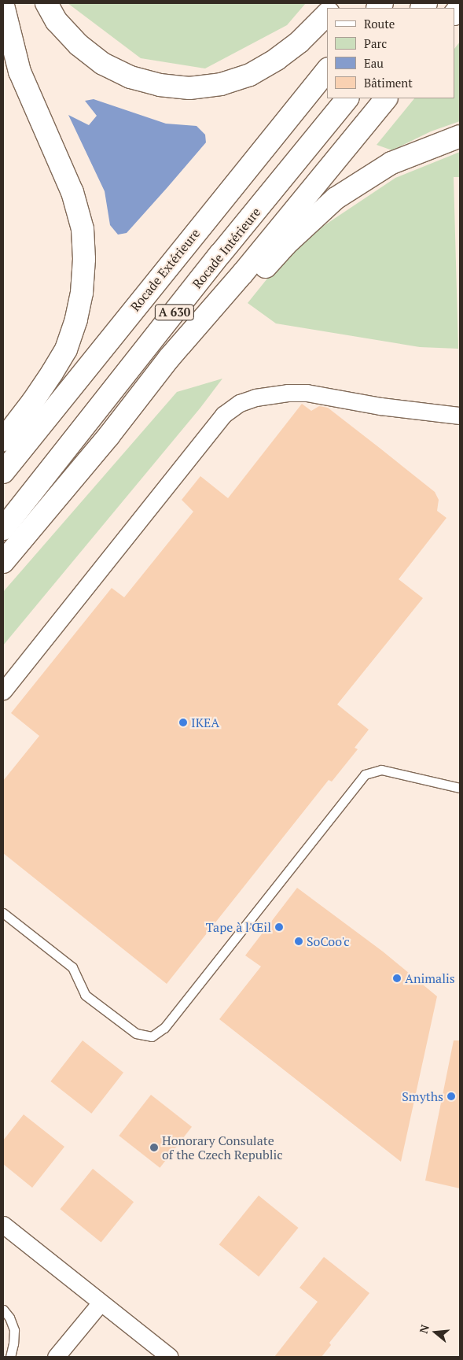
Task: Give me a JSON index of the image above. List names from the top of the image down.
{
  "streets": {
    "highway": ["Rocade Intérieure", "Rocade Extérieure", "A 630"]
  },
  "places": [
    "IKEA",
    "Tape à l'Œil",
    "SoCoo'c",
    "Animalis",
    "Smyths",
    "Honorary Consulate of the Czech Republic"
  ],
  "legend": [
    "Route",
    "Parc",
    "Eau",
    "Bâtiment"
  ],
  "north": "left"
}
